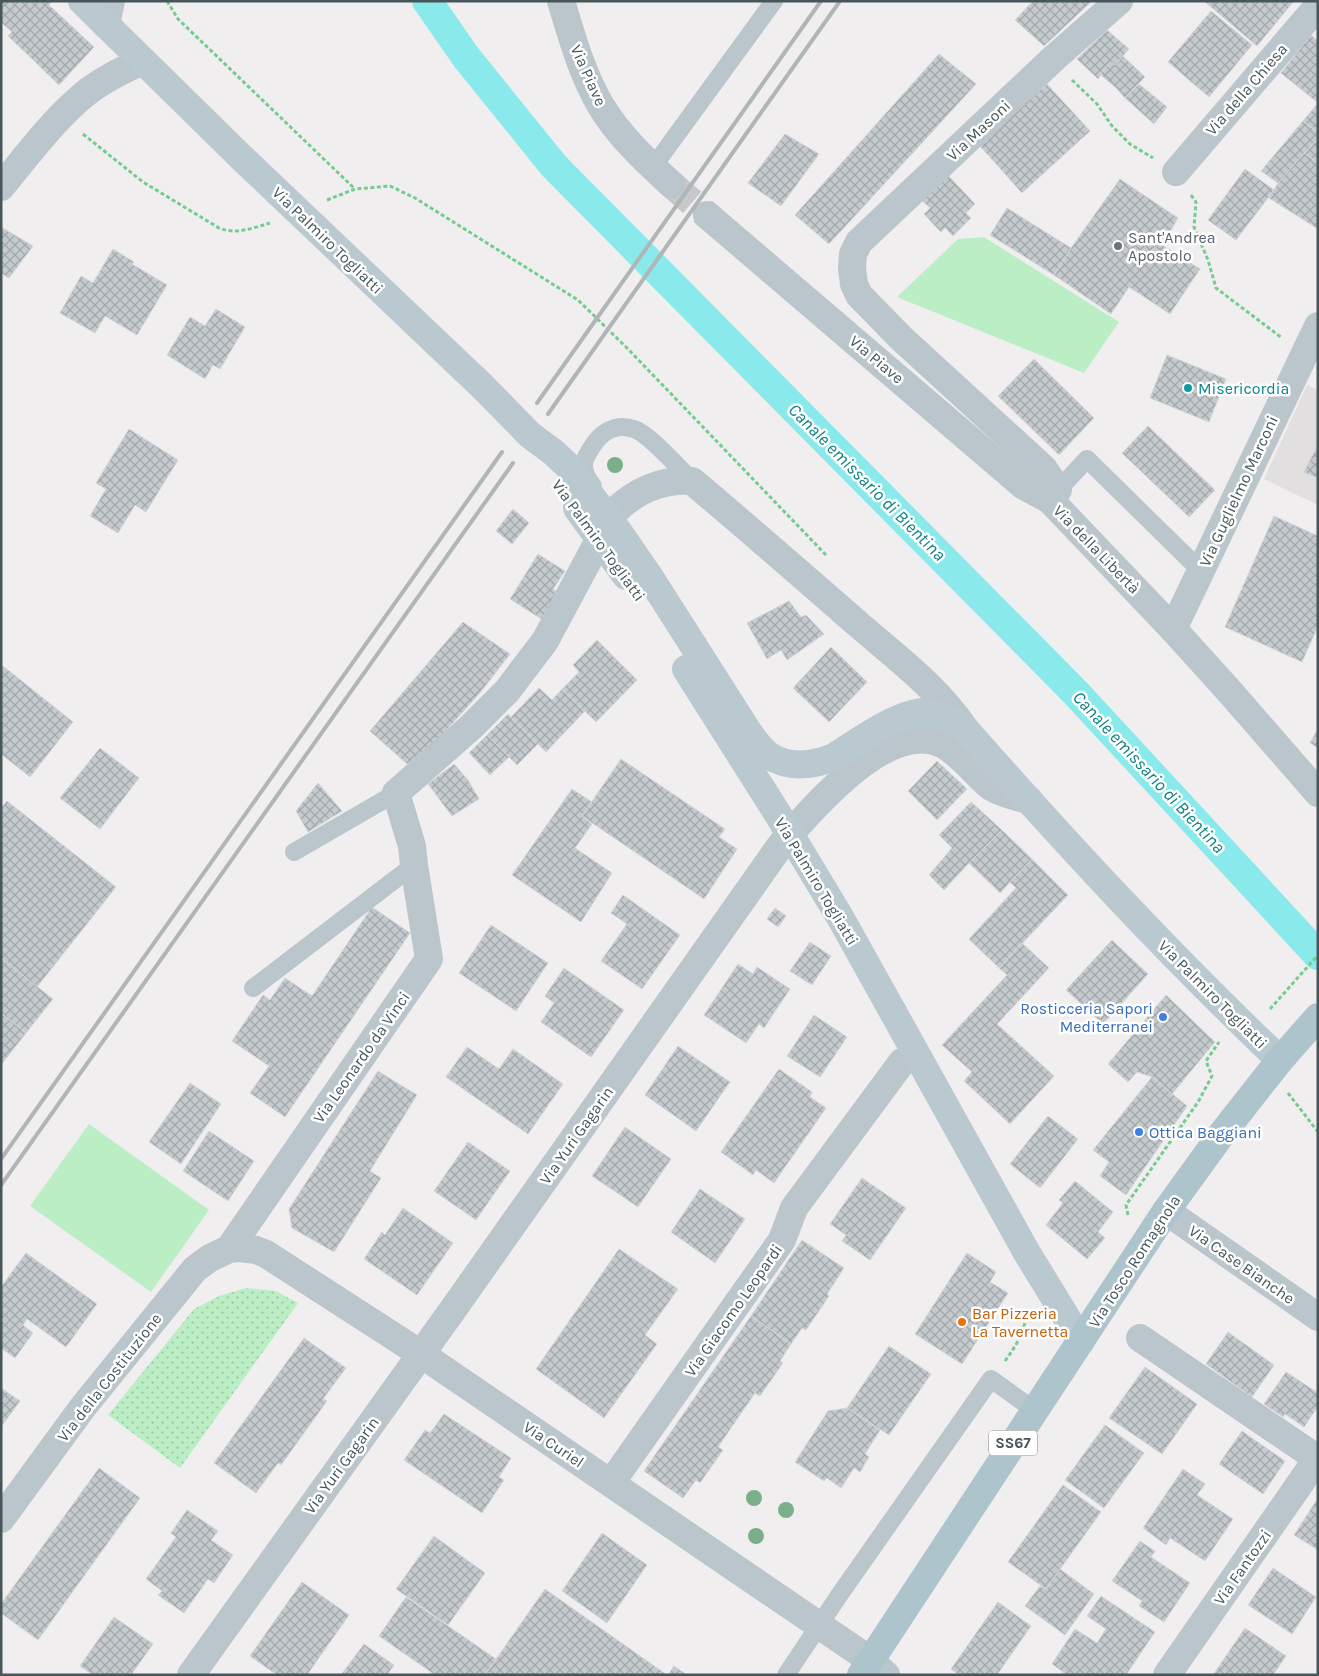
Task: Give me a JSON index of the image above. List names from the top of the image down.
{
  "streets": {
    "main road": ["Via Palmiro Togliatti", "Via Tosco Romagnola", "SS67"],
    "street": [
      "Via Piave",
      "Via della Chiesa",
      "Via Masoni",
      "Via Guglielmo Marconi",
      "Via della Libertà",
      "Via Leonardo da Vinci",
      "Via Yuri Gagarin",
      "Via Case Bianche",
      "Via Giacomo Leopardi",
      "Via della Costituzione",
      "Via Curiel",
      "Via Fantozzi"
    ]
  },
  "crossings": [
    ["Via Piave", "Via della Libertà"],
    ["Via Masoni", "Via della Libertà"],
    ["Via Palmiro Togliatti", "Via Yuri Gagarin"],
    ["Via Palmiro Togliatti", "Via Tosco Romagnola"],
    ["Via Guglielmo Marconi", "Via della Libertà"],
    ["Via Leonardo da Vinci", "Via della Costituzione"],
    ["Via Leonardo da Vinci", "Via Curiel"],
    ["Via Yuri Gagarin", "Via Curiel"],
    ["Via Tosco Romagnola", "Via Case Bianche"],
    ["Via Tosco Romagnola", "Via Curiel"],
    ["Via Giacomo Leopardi", "Via Curiel"],
    ["Via della Costituzione", "Via Curiel"]
  ],
  "water": ["Canale emissario di Bientina"],
  "places": [
    "Sant'Andrea Apostolo",
    "Misericordia",
    "Rosticceria Sapori Mediterranei",
    "Ottica Baggiani",
    "Bar Pizzeria La Tavernetta"
  ]
}
